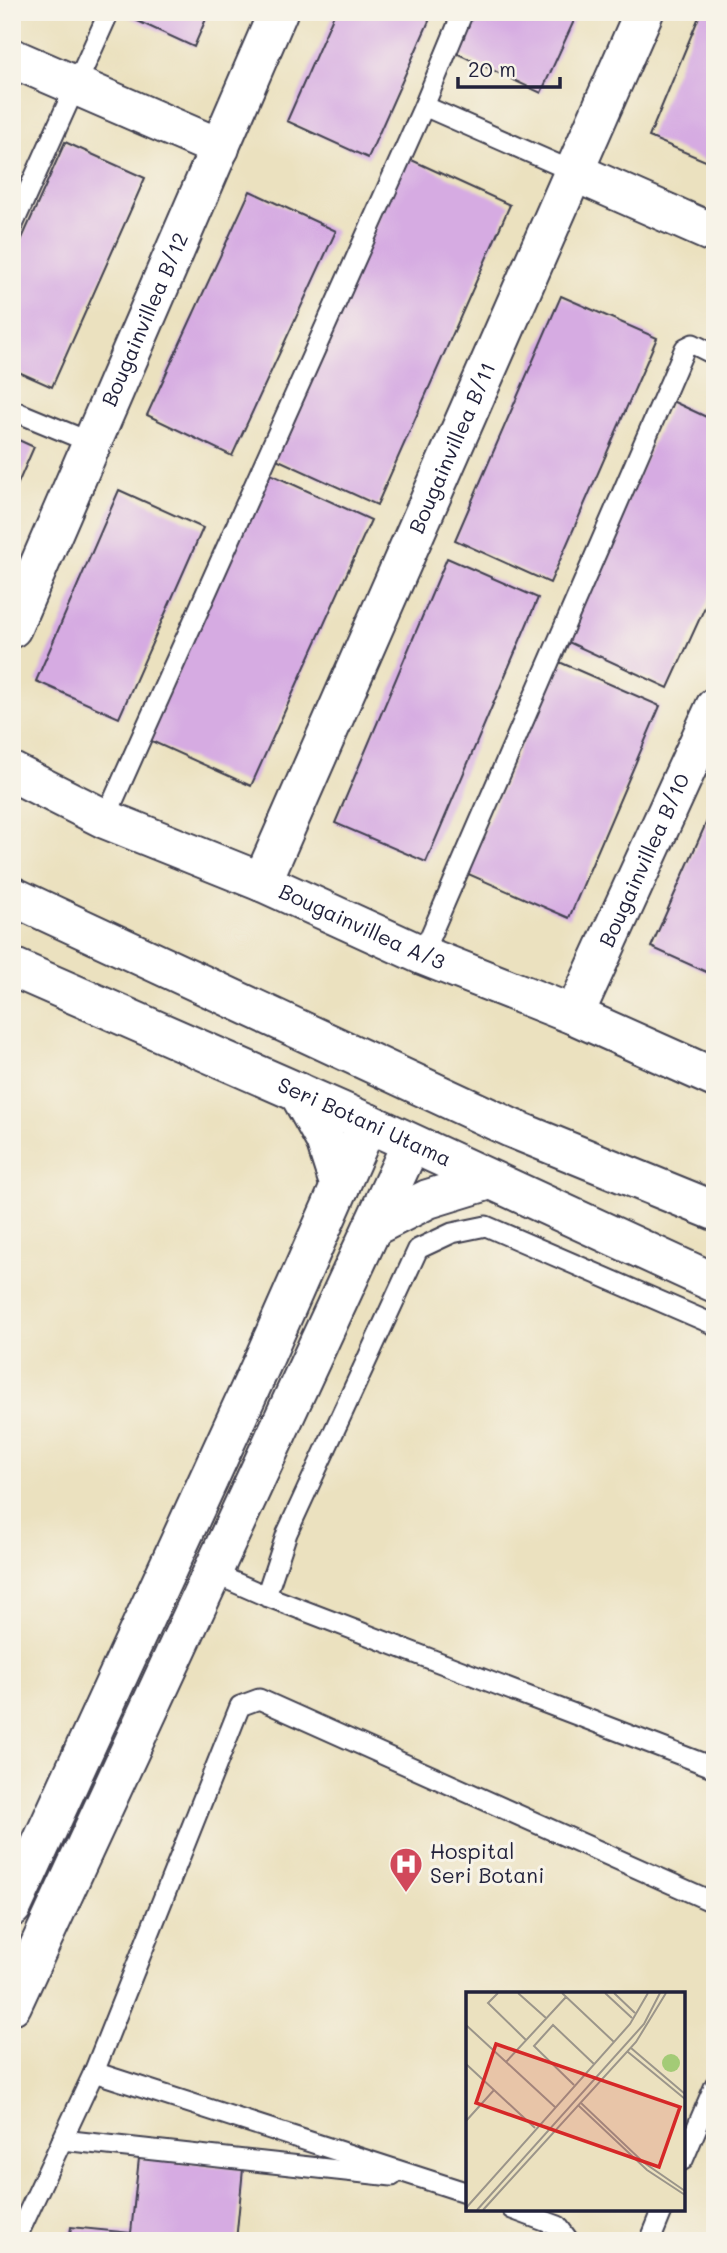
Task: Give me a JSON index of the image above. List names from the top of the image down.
{
  "streets": {
    "street": [
      "Bougainvillea B/12",
      "Bougainvillea B/11",
      "Bougainvillea B/10",
      "Bougainvillea A/3",
      "Seri Botani Utama"
    ]
  },
  "crossings": [
    ["Bougainvillea B/11", "Bougainvillea A/3"],
    ["Bougainvillea B/10", "Bougainvillea A/3"]
  ],
  "places": {
    "hospital": ["Hospital Seri Botani"]
  },
  "scale_bar": "20 m"
}
